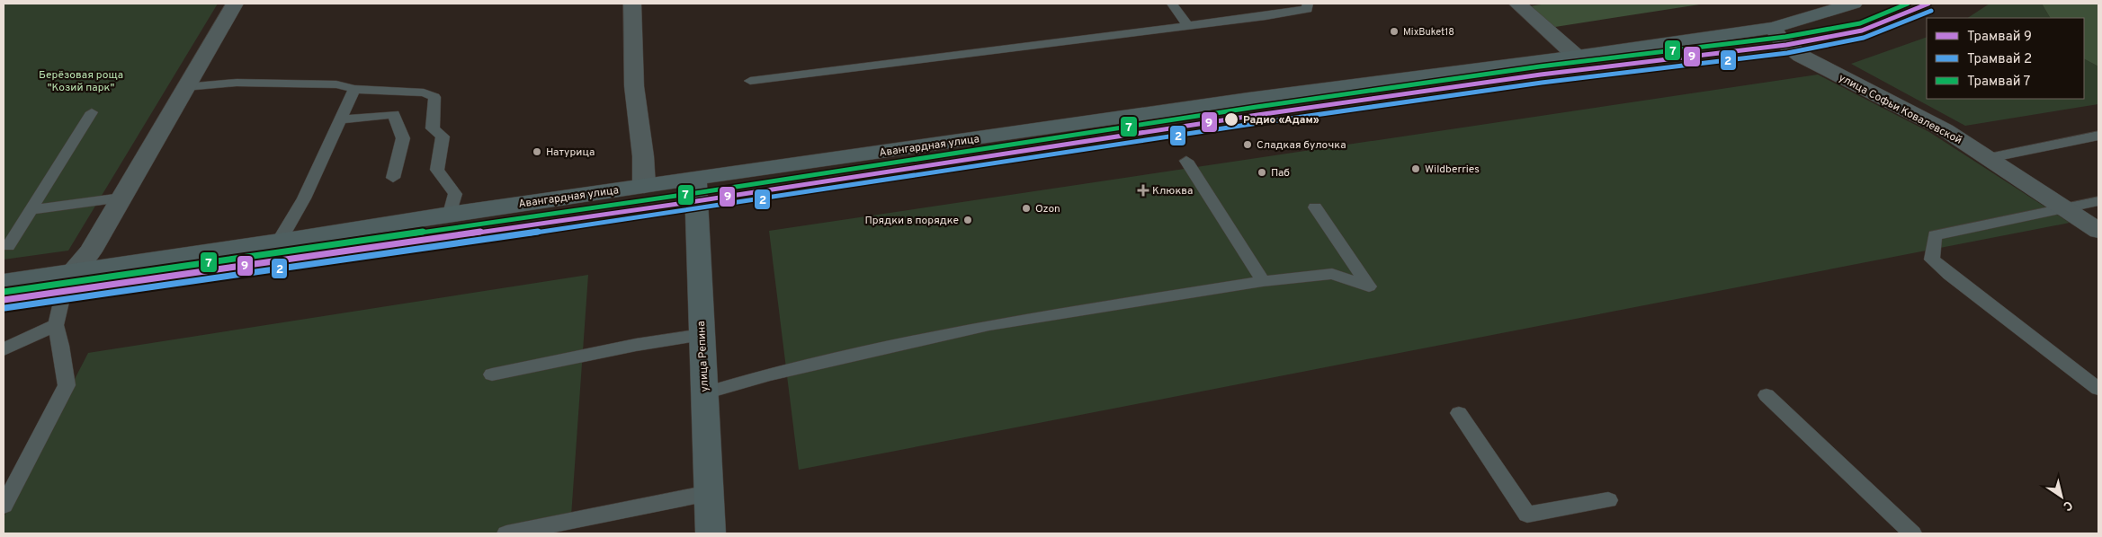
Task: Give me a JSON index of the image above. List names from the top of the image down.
{
  "streets": {
    "street": ["улица Софьи Ковалевской", "Авангардная улица", "улица Репина"]
  },
  "crossings": [
    ["улица Софьи Ковалевской", "Авангардная улица"],
    ["Авангардная улица", "улица Репина"]
  ],
  "parks": ["Берёзовая роща \"Козий парк\""],
  "places": {
    "other": [
      "MixBuket18",
      "Радио «Адам»",
      "Сладкая булочка",
      "Натурица",
      "Wildberries",
      "Паб",
      "Ozon",
      "Прядки в порядке"
    ],
    "health": ["Клюква"]
  },
  "lines": ["tram line 9", "tram line 7", "tram line 2"],
  "legend": ["Трамвай 9", "Трамвай 2", "Трамвай 7"],
  "north": "bottom right"
}
